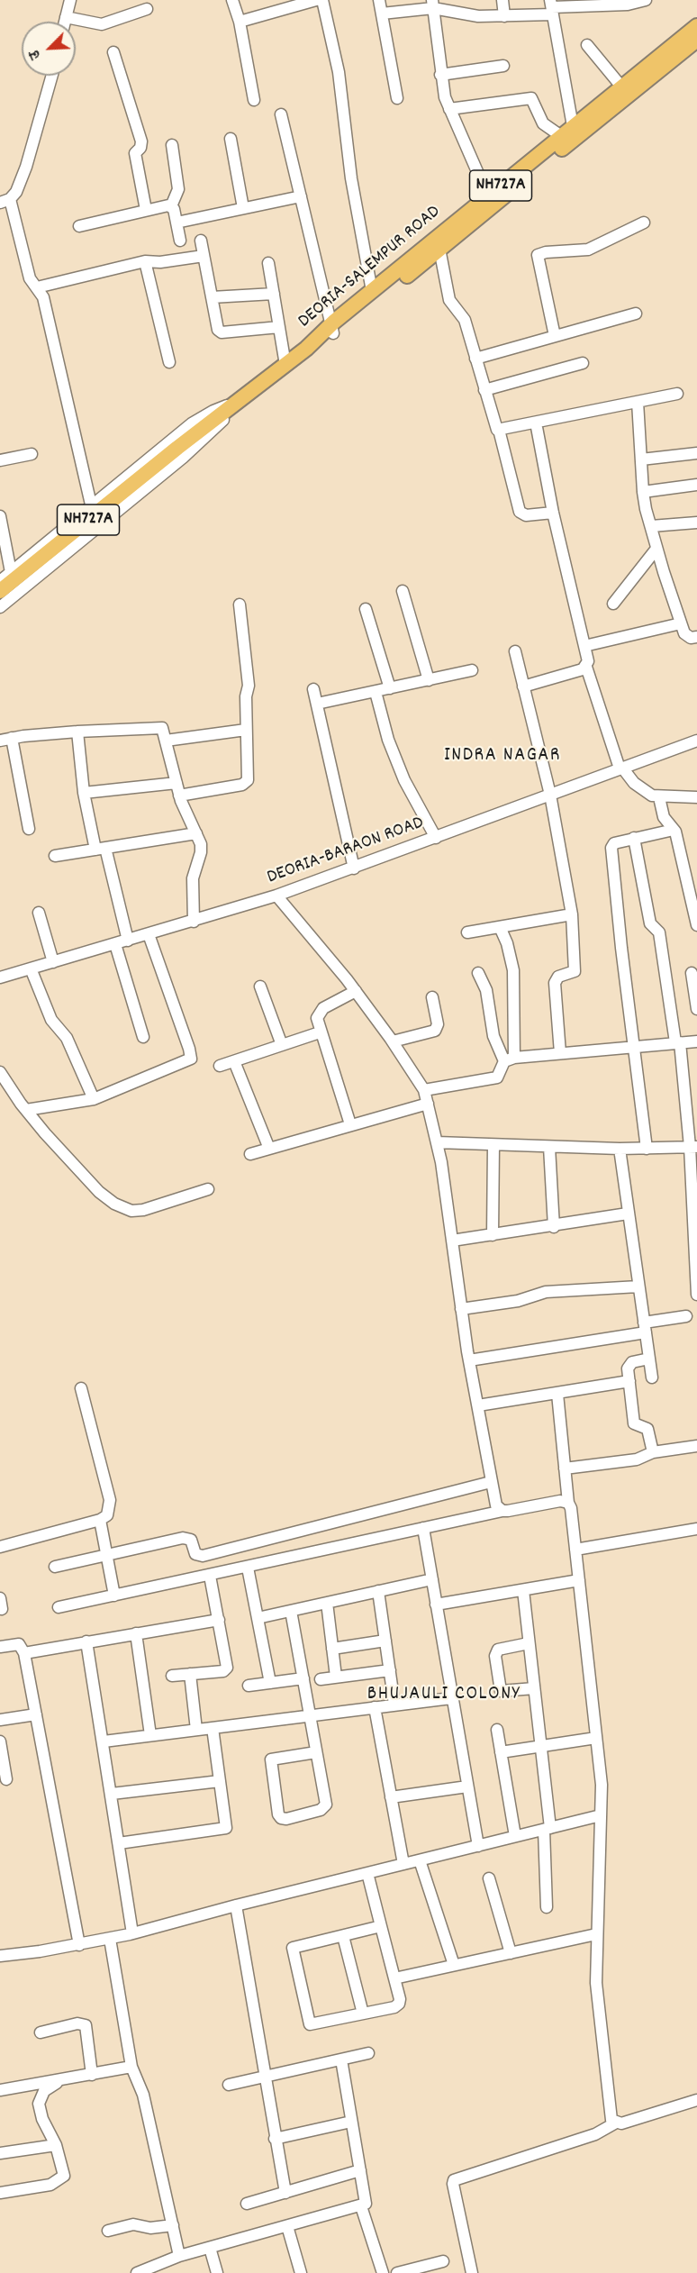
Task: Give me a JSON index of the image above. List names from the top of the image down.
{
  "streets": {
    "highway": ["NH727A", "DEORIA-SALEMPUR ROAD"],
    "street": ["DEORIA-BARAON ROAD"]
  },
  "crossings": [
    ["NH727A", "DEORIA-SALEMPUR ROAD"]
  ],
  "districts": ["INDRA NAGAR", "BHUJAULI COLONY"],
  "north": "bottom left"
}
